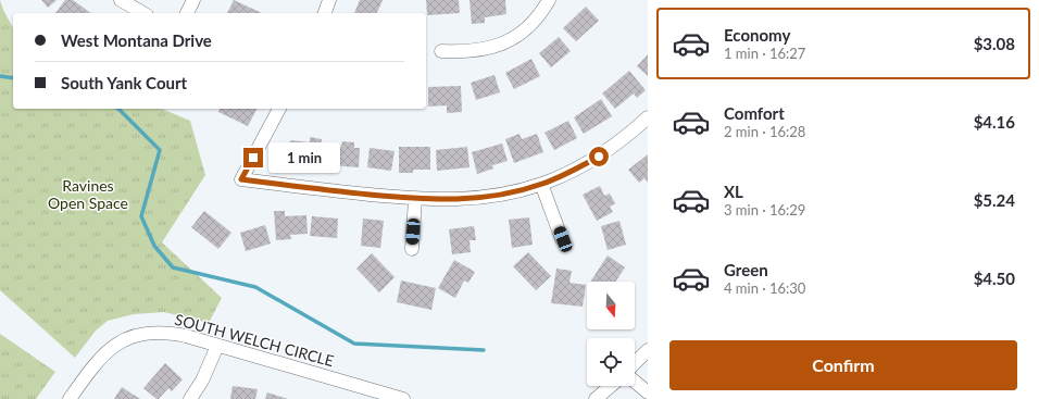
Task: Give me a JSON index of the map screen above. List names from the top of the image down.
{
  "streets": {
    "street": ["SOUTH WELCH CIRCLE"]
  },
  "parks": ["Ravines Open Space"],
  "north": "bottom",
  "page": {
    "list": [
      {
        "name": "Economy",
        "note": "1 min · 16:27",
        "value": "$3.08"
      },
      {
        "name": "Comfort",
        "note": "2 min · 16:28",
        "value": "$4.16"
      },
      {
        "name": "XL",
        "note": "3 min · 16:29",
        "value": "$5.24"
      },
      {
        "name": "Green",
        "note": "4 min · 16:30",
        "value": "$4.50"
      }
    ],
    "banner": ["West Montana Drive", "South Yank Court"],
    "bubble": "1 min",
    "buttons": "Confirm"
  }
}
